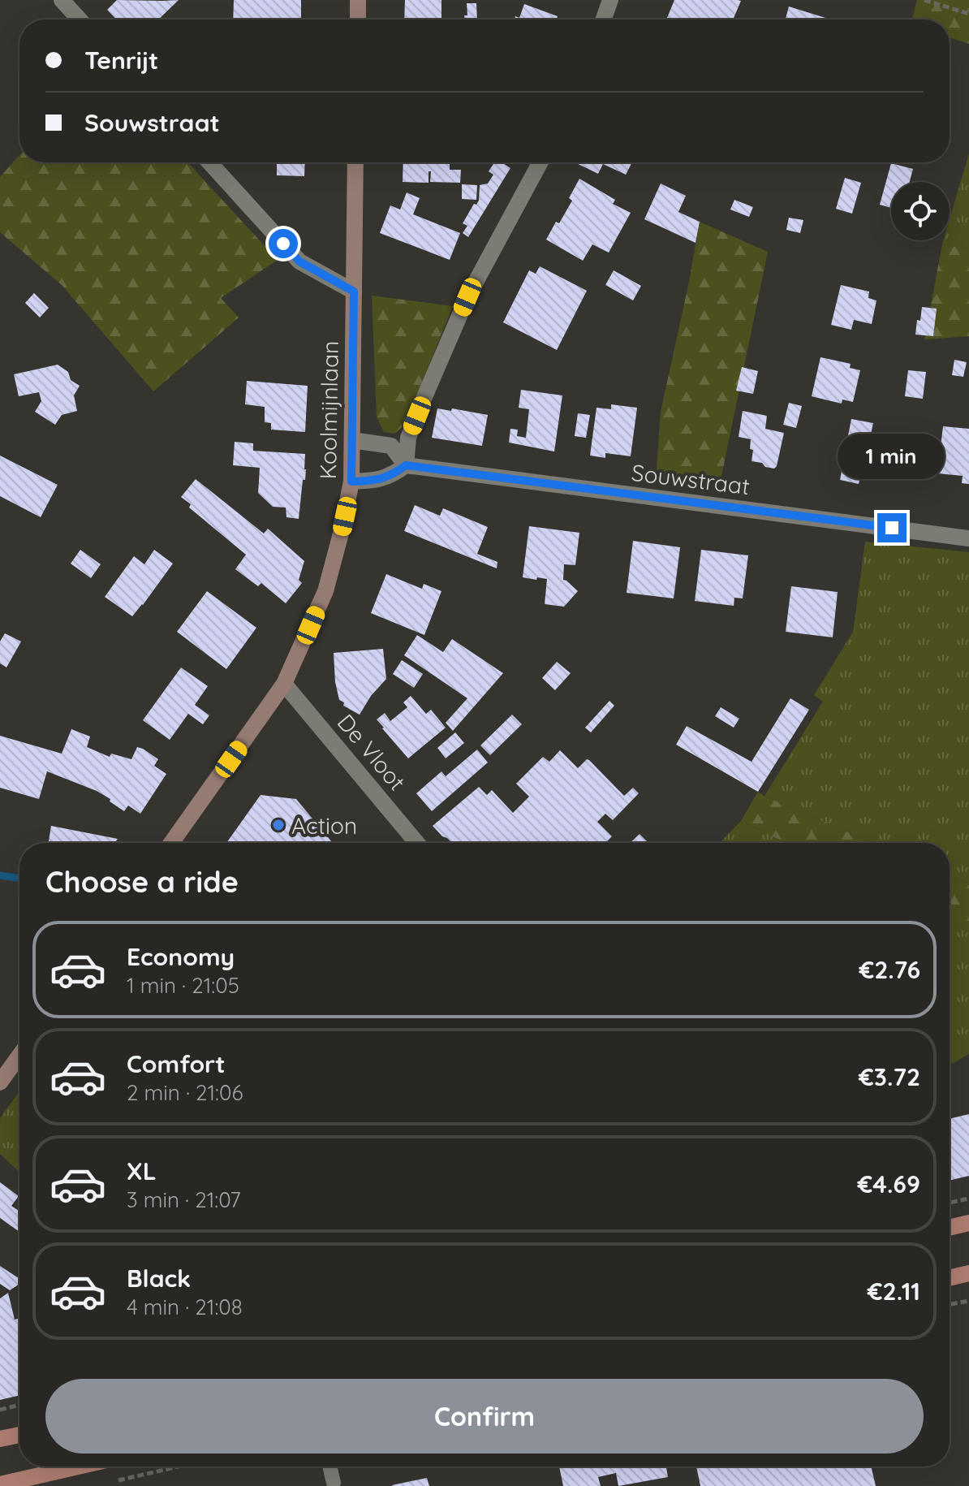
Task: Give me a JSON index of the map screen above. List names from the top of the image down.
{
  "streets": {
    "street": ["Koolmijnlaan", "Souwstraat", "De Vloot"]
  },
  "crossings": [
    ["Koolmijnlaan", "De Vloot"]
  ],
  "places": ["Action"],
  "page": {
    "banner": ["Tenrijt", "Souwstraat"],
    "bubble": "1 min",
    "heading": "Choose a ride",
    "list": [
      {
        "name": "Economy",
        "note": "1 min · 21:05",
        "value": "€2.76"
      },
      {
        "name": "Comfort",
        "note": "2 min · 21:06",
        "value": "€3.72"
      },
      {
        "name": "XL",
        "note": "3 min · 21:07",
        "value": "€4.69"
      },
      {
        "name": "Black",
        "note": "4 min · 21:08",
        "value": "€2.11"
      }
    ],
    "buttons": "Confirm"
  }
}
